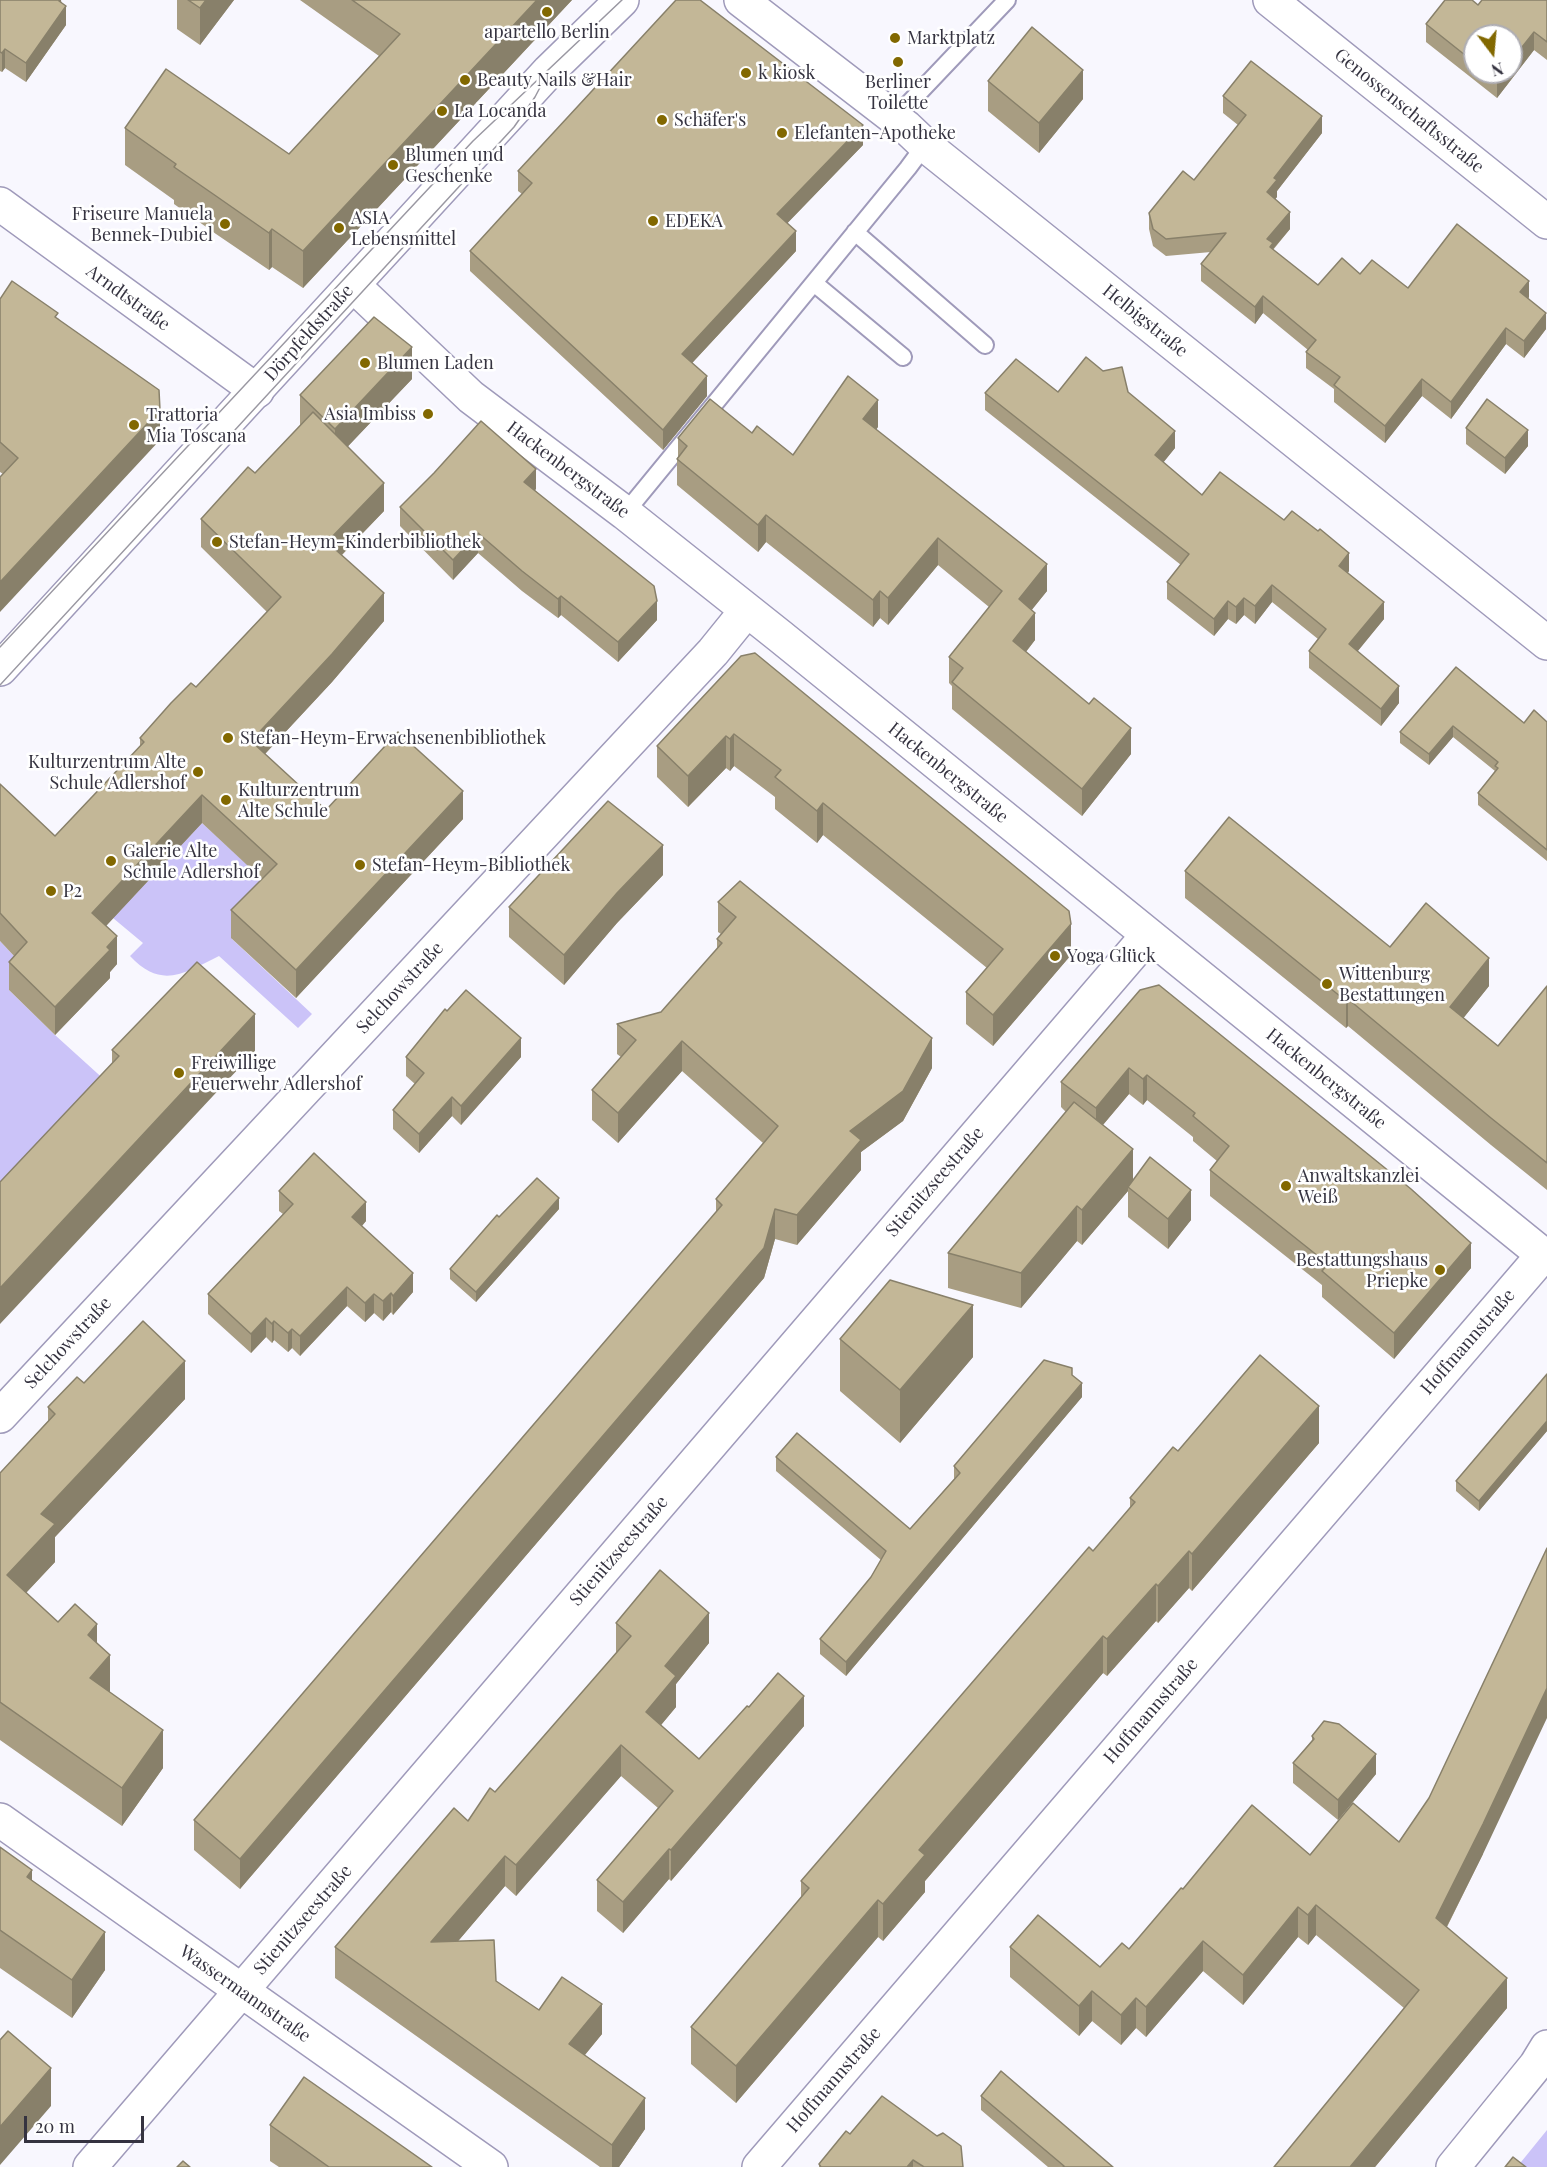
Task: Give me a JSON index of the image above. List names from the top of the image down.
{
  "streets": {
    "street": [
      "Genossenschaftsstraße",
      "Arndtstraße",
      "Helbigstraße",
      "Dörpfeldstraße",
      "Hackenbergstraße",
      "Selchowstraße",
      "Stienitzseestraße",
      "Hoffmannstraße",
      "Wassermannstraße"
    ]
  },
  "crossings": [
    ["Arndtstraße", "Dörpfeldstraße"],
    ["Dörpfeldstraße", "Hackenbergstraße"],
    ["Hackenbergstraße", "Selchowstraße"],
    ["Hackenbergstraße", "Stienitzseestraße"],
    ["Hackenbergstraße", "Hoffmannstraße"],
    ["Stienitzseestraße", "Wassermannstraße"]
  ],
  "places": [
    "apartello Berlin",
    "Marktplatz",
    "Berliner Toilette",
    "k kiosk",
    "Beauty Nails &Hair",
    "La Locanda",
    "Schäfer's",
    "Elefanten-Apotheke",
    "Blumen und Geschenke",
    "EDEKA",
    "Friseure Manuela Bennek-Dubiel",
    "ASIA Lebensmittel",
    "Blumen Laden",
    "Asia Imbiss",
    "Trattoria Mia Toscana",
    "Stefan-Heym-Kinderbibliothek",
    "Stefan-Heym-Erwachsenenbibliothek",
    "Kulturzentrum Alte Schule Adlershof",
    "Kulturzentrum Alte Schule",
    "Galerie Alte Schule Adlershof",
    "Stefan-Heym-Bibliothek",
    "P2",
    "Yoga Glück",
    "Wittenburg Bestattungen",
    "Freiwillige Feuerwehr Adlershof",
    "Anwaltskanzlei Weiß",
    "Bestattungshaus Priepke"
  ],
  "scale_bar": "20 m",
  "north": "bottom"
}
